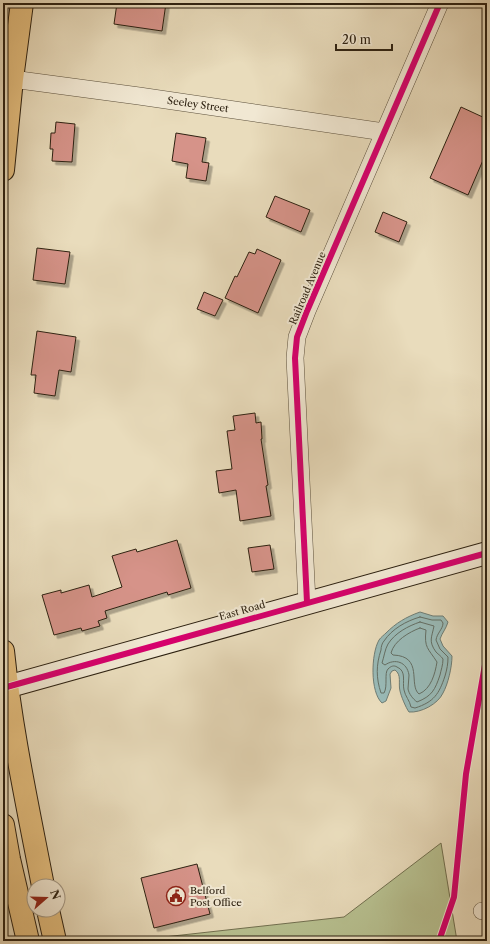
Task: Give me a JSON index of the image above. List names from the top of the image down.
{
  "streets": {
    "street": ["Seeley Street", "Railroad Avenue", "East Road"]
  },
  "crossings": [
    ["Seeley Street", "Railroad Avenue"],
    ["Railroad Avenue", "East Road"]
  ],
  "places": {
    "public building": ["Belford Post Office"]
  },
  "scale_bar": "20 m",
  "north": "right"
}
